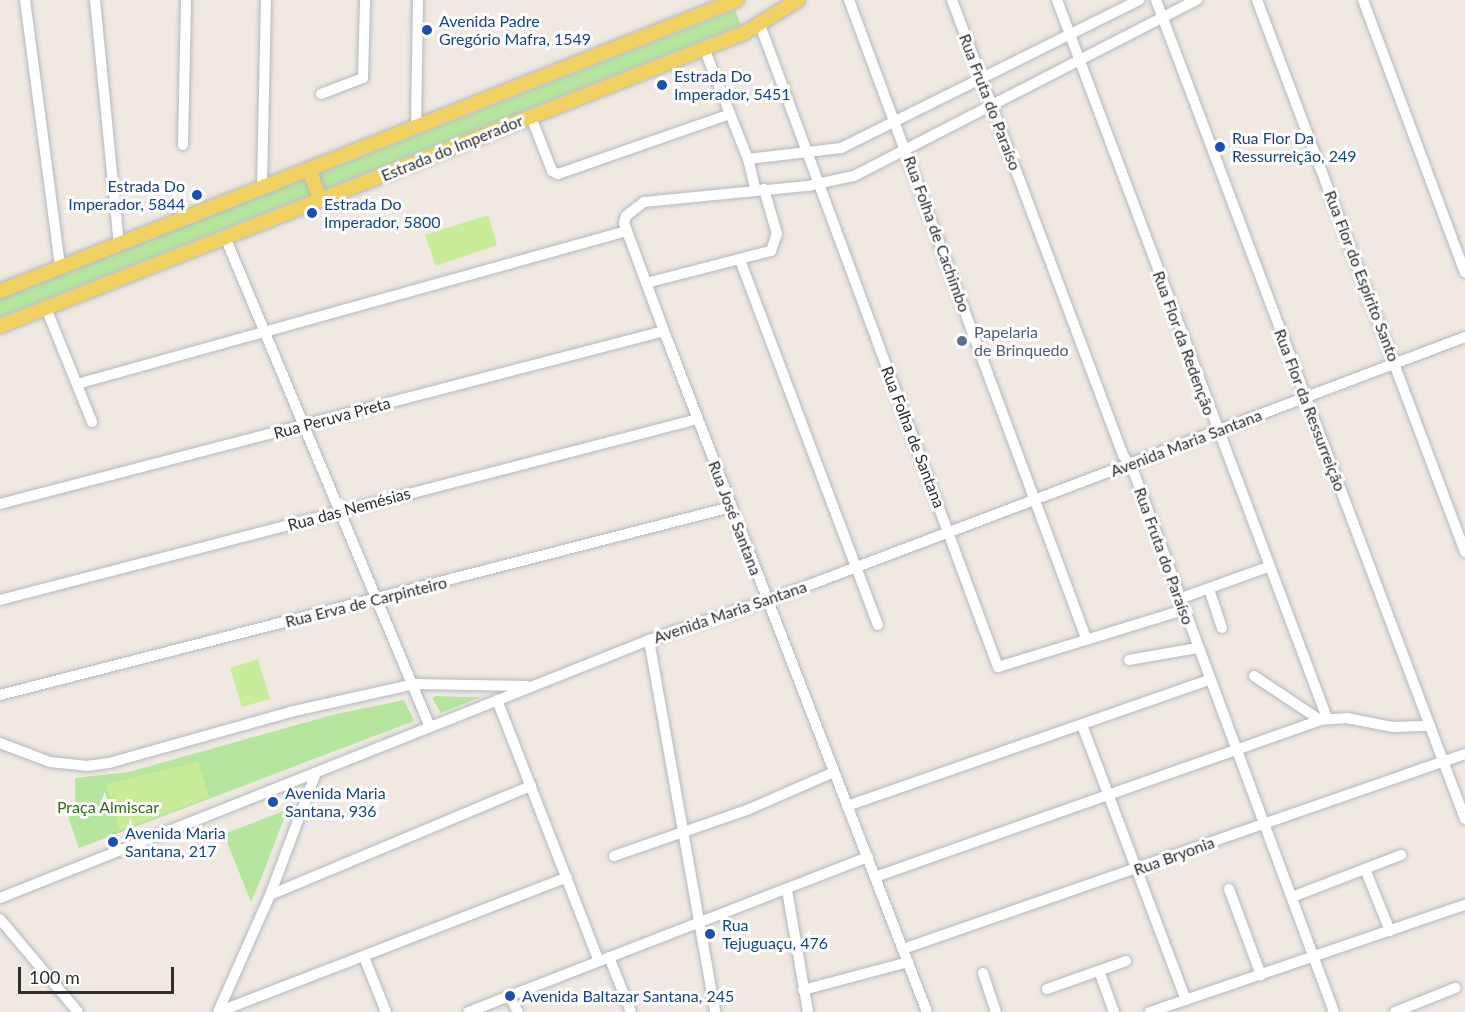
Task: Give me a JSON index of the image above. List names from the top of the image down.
{
  "streets": {
    "main road": ["Estrada do Imperador"],
    "street": [
      "Rua Fruta do Paraíso",
      "Rua Folha de Cachimbo",
      "Rua Flor do Espírito Santo",
      "Rua Flor da Redenção",
      "Rua Flor da Ressurreição",
      "Rua Peruva Preta",
      "Rua Folha de Santana",
      "Avenida Maria Santana",
      "Rua das Nemésias",
      "Rua José Santana",
      "Rua Erva de Carpinteiro",
      "Rua Bryonia"
    ]
  },
  "crossings": [
    ["Rua Fruta do Paraíso", "Rua Folha de Santana"],
    ["Rua Fruta do Paraíso", "Avenida Maria Santana"],
    ["Rua Fruta do Paraíso", "Rua Bryonia"],
    ["Estrada do Imperador", "Rua Folha de Santana"],
    ["Rua Folha de Cachimbo", "Rua Folha de Santana"],
    ["Rua Folha de Cachimbo", "Avenida Maria Santana"],
    ["Rua Flor do Espírito Santo", "Avenida Maria Santana"],
    ["Rua Flor da Redenção", "Rua Folha de Santana"],
    ["Rua Flor da Redenção", "Avenida Maria Santana"],
    ["Rua Flor da Ressurreição", "Avenida Maria Santana"],
    ["Rua Flor da Ressurreição", "Rua Bryonia"],
    ["Rua Peruva Preta", "Rua José Santana"],
    ["Rua Folha de Santana", "Avenida Maria Santana"],
    ["Avenida Maria Santana", "Rua José Santana"],
    ["Rua das Nemésias", "Rua José Santana"],
    ["Rua José Santana", "Rua Erva de Carpinteiro"],
    ["Rua José Santana", "Rua Bryonia"]
  ],
  "parks": ["Praça Almiscar"],
  "places": [
    "Avenida Padre Gregório Mafra, 1549",
    "Estrada Do Imperador, 5451",
    "Rua Flor Da Ressurreição, 249",
    "Estrada Do Imperador, 5844",
    "Estrada Do Imperador, 5800",
    "Papelaria de Brinquedo",
    "Avenida Maria Santana, 936",
    "Avenida Maria Santana, 217",
    "Rua Tejuguaçu, 476",
    "Avenida Baltazar Santana, 245"
  ],
  "scale_bar": "100 m"
}
